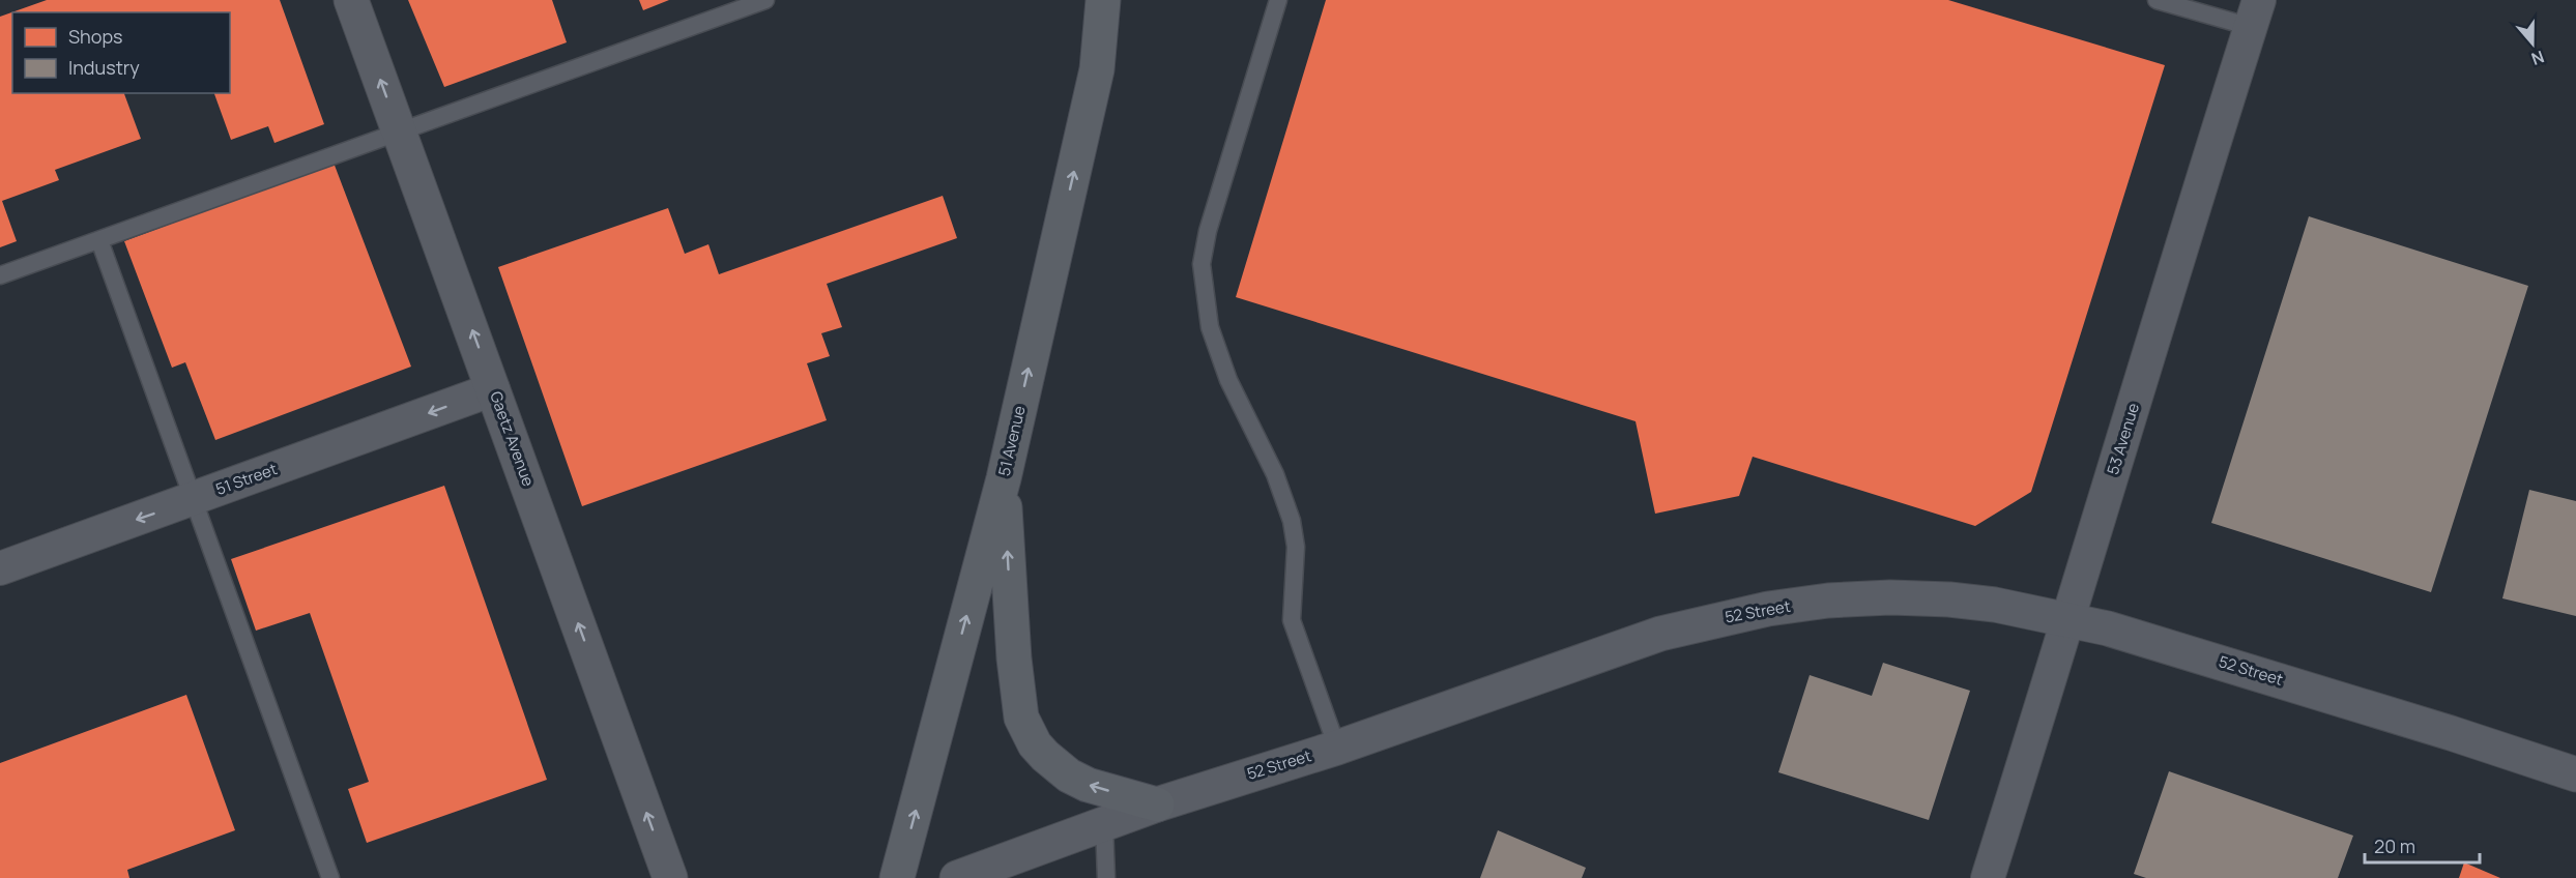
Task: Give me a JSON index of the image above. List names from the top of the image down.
{
  "streets": {
    "main road": ["51 Avenue"],
    "street": [
      "Gaetz Avenue",
      "53 Avenue",
      "51 Street",
      "52 Street"
    ]
  },
  "crossings": [
    ["Gaetz Avenue", "51 Street"],
    ["53 Avenue", "52 Street"]
  ],
  "one_way": ["Gaetz Avenue", "51 Avenue", "51 Street"],
  "legend": ["Shops", "Industry"],
  "scale_bar": "20 m",
  "north": "bottom"
}
